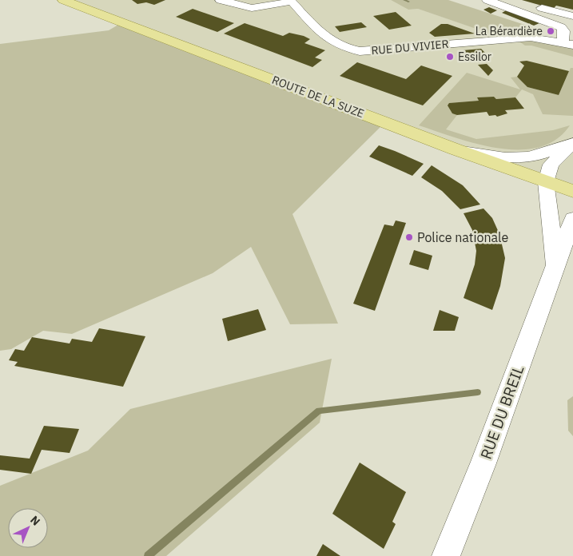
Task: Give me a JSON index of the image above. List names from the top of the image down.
{
  "streets": {
    "main road": ["ROUTE DE LA SUZE"],
    "street": ["RUE DU VIVIER", "RUE DU BREIL"]
  },
  "crossings": [
    ["ROUTE DE LA SUZE", "RUE DU BREIL"]
  ],
  "places": ["La Bérardière", "Essilor", "Police nationale"],
  "north": "top right"
}
